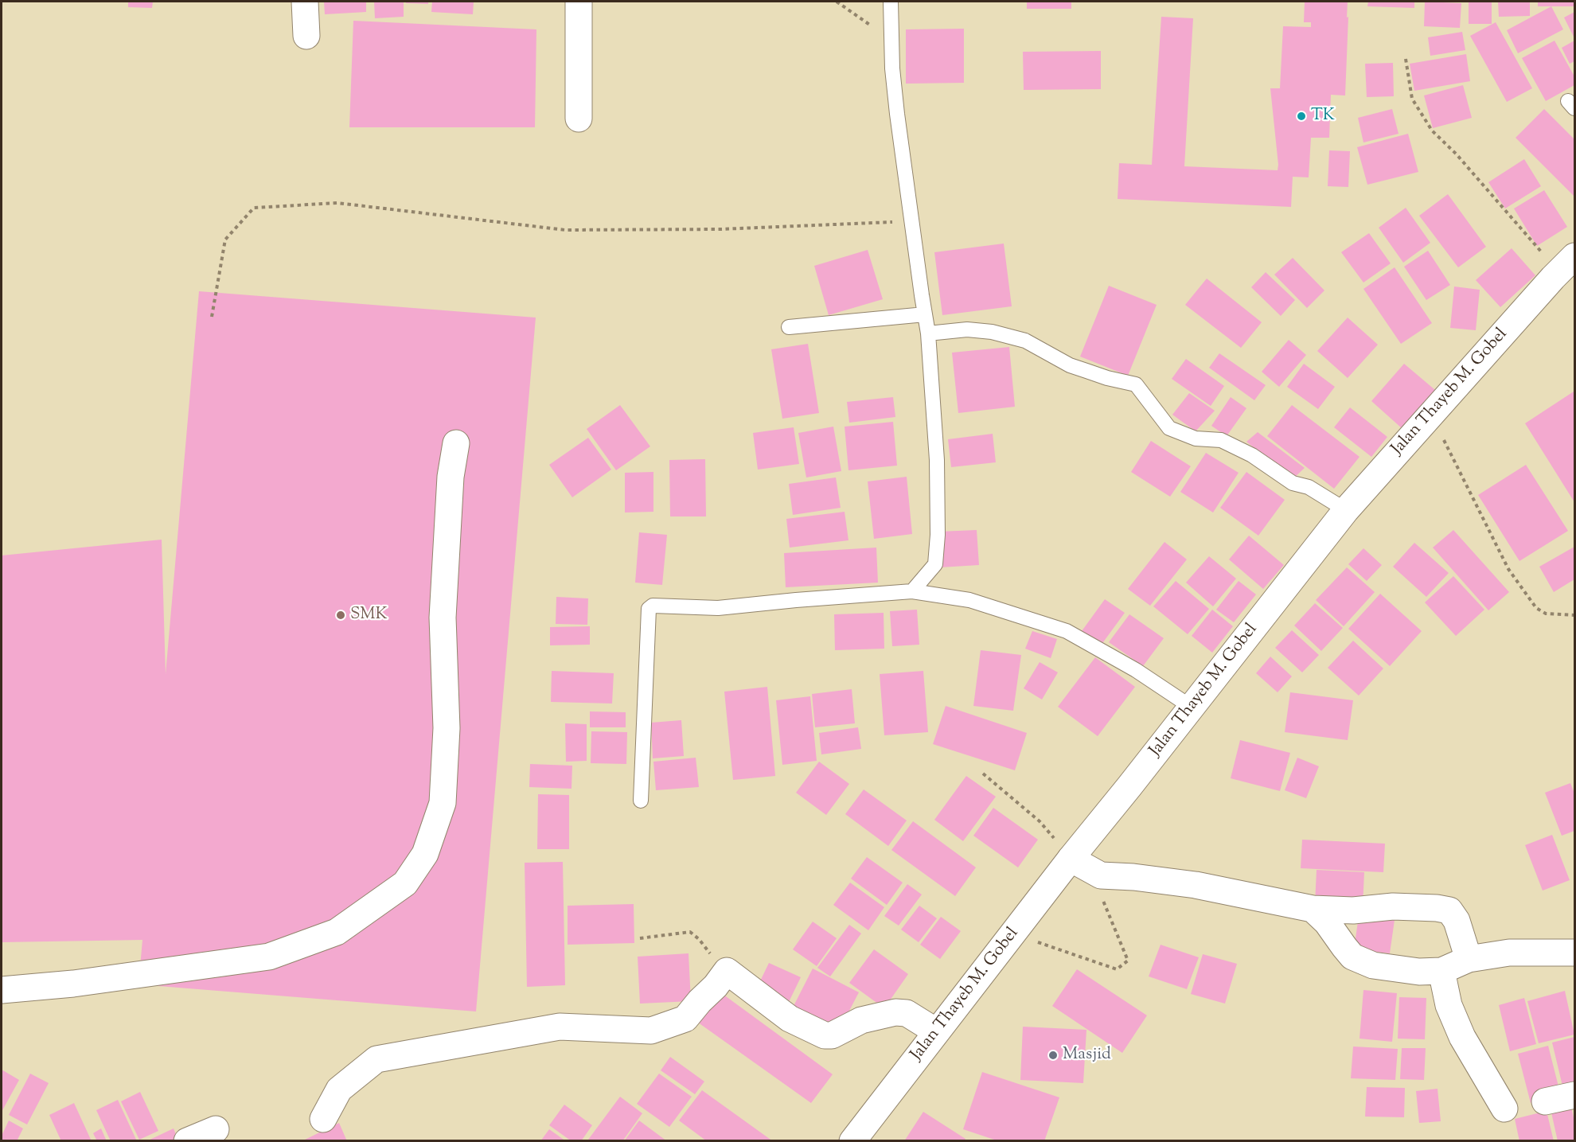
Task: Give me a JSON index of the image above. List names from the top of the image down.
{
  "streets": {
    "street": ["Jalan Thayeb M. Gobel"]
  },
  "places": ["TK", "SMK", "Masjid"]
}
